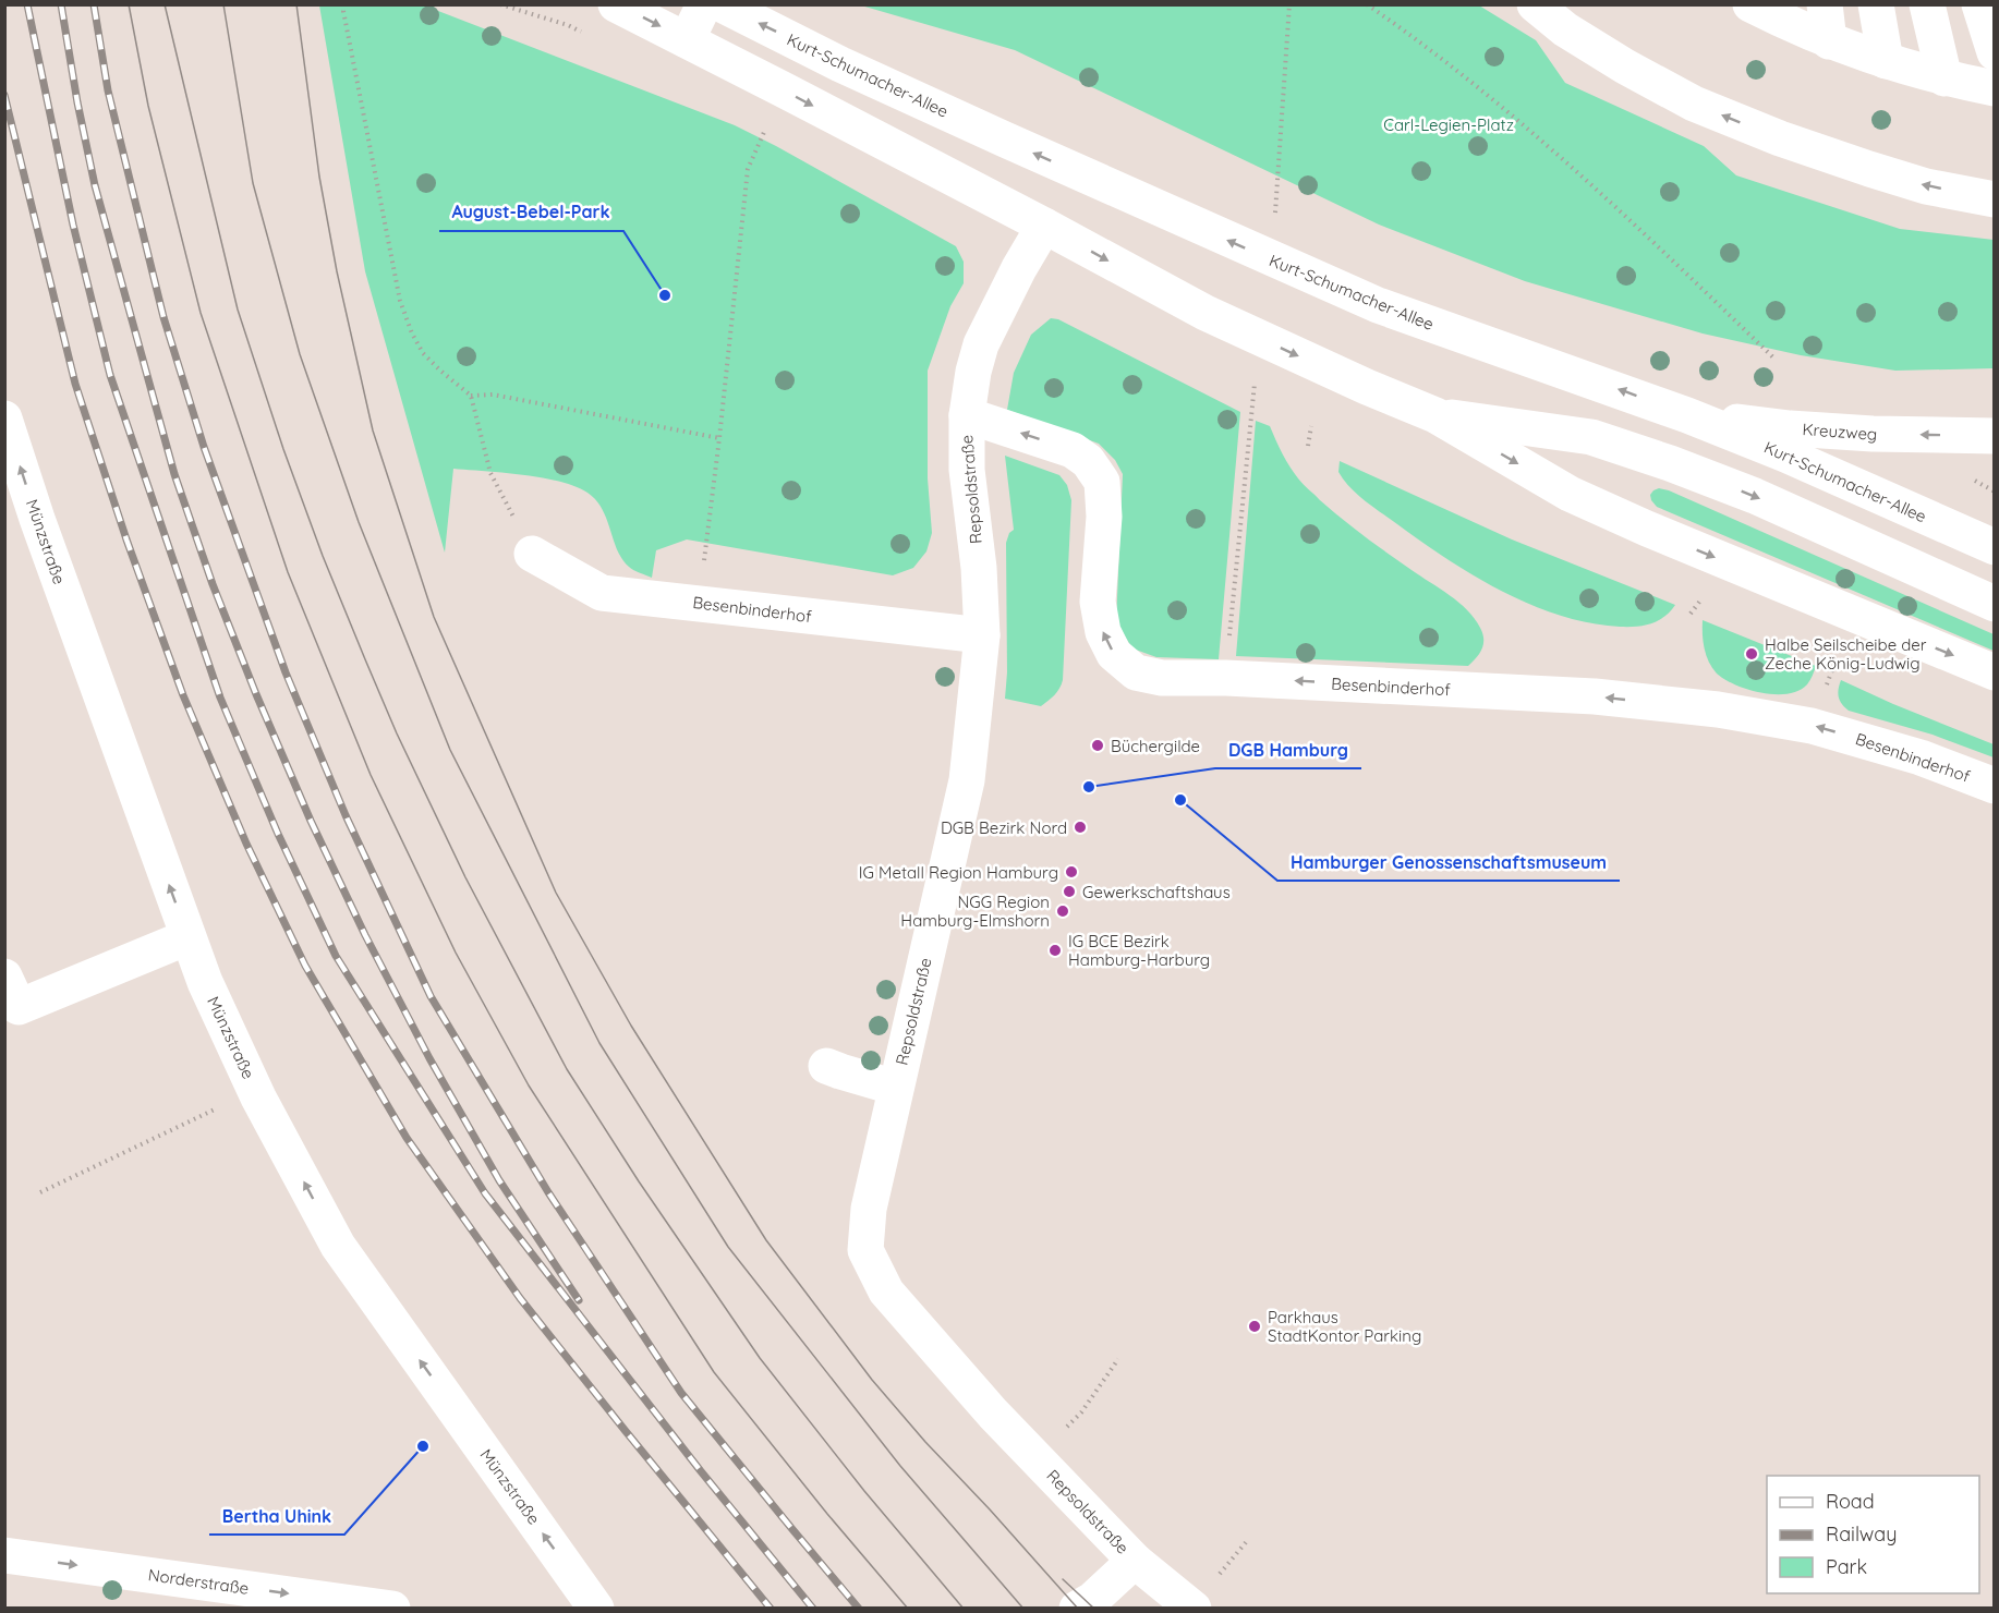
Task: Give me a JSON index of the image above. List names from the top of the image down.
{
  "streets": {
    "street": [
      "Kurt-Schumacher-Allee",
      "Kreuzweg",
      "Repsoldstraße",
      "Münzstraße",
      "Besenbinderhof",
      "Norderstraße"
    ]
  },
  "crossings": [
    ["Kurt-Schumacher-Allee", "Kreuzweg"],
    ["Repsoldstraße", "Besenbinderhof"]
  ],
  "one_way": ["Münzstraße", "Norderstraße"],
  "parks": ["Carl-Legien-Platz"],
  "places": [
    "August-Bebel-Park",
    "Halbe Seilscheibe der Zeche König-Ludwig",
    "Büchergilde",
    "DGB Hamburg",
    "Hamburger Genossenschaftsmuseum",
    "DGB Bezirk Nord",
    "IG Metall Region Hamburg",
    "Gewerkschaftshaus",
    "NGG Region Hamburg-Elmshorn",
    "IG BCE Bezirk Hamburg-Harburg",
    "Parkhaus StadtKontor Parking",
    "Bertha Uhink"
  ],
  "legend": ["Road", "Railway", "Park"]
}
